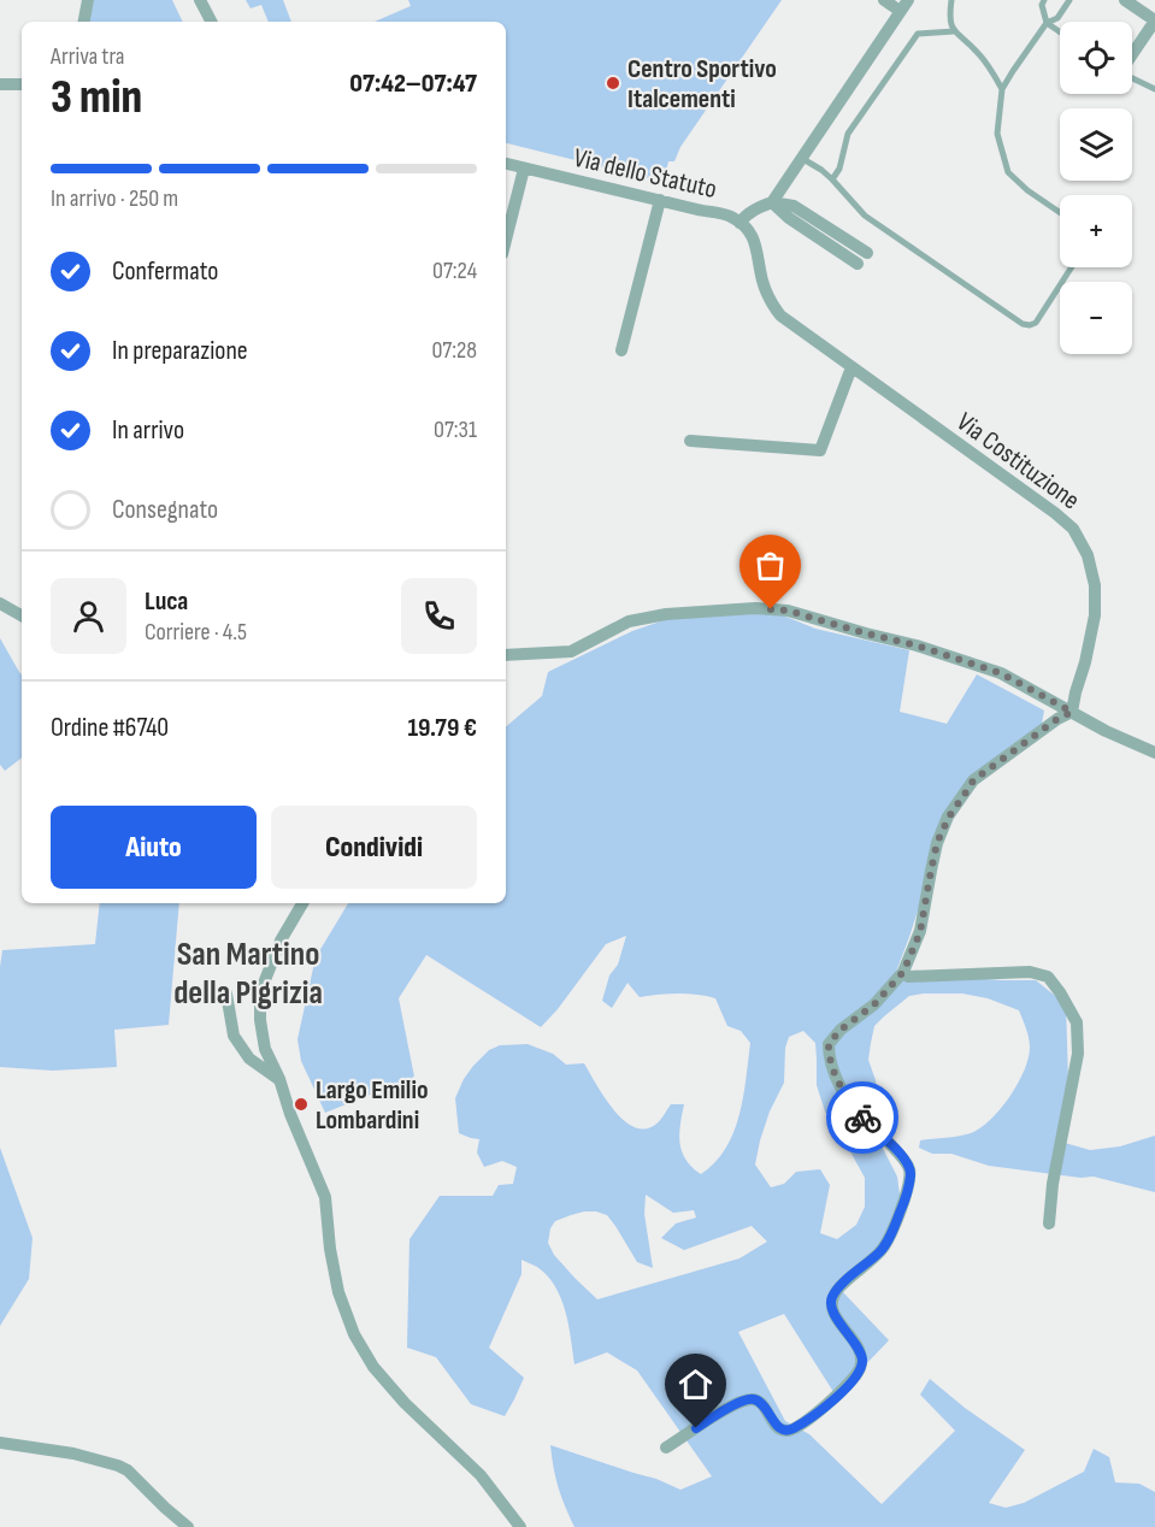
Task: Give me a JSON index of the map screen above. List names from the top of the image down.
{
  "streets": {
    "street": ["Via dello Statuto", "Via Costituzione"]
  },
  "crossings": [
    ["Via dello Statuto", "Via Costituzione"]
  ],
  "districts": ["San Martino della Pigrizia"],
  "places": ["Centro Sportivo Italcementi", "Largo Emilio Lombardini"],
  "page": {
    "map_buttons": ["+", "−"],
    "heading": ["3 min", "Arriva tra", "07:42–07:47"],
    "panel": [
      "Luca",
      "Corriere · 4.5",
      "Ordine #6740",
      "19.79 €"
    ],
    "bar": "In arrivo · 250 m",
    "list": [
      ["Confermato", "07:24"],
      ["In preparazione", "07:28"],
      ["In arrivo", "07:31"],
      "Consegnato"
    ],
    "buttons": ["Aiuto", "Condividi"]
  }
}
